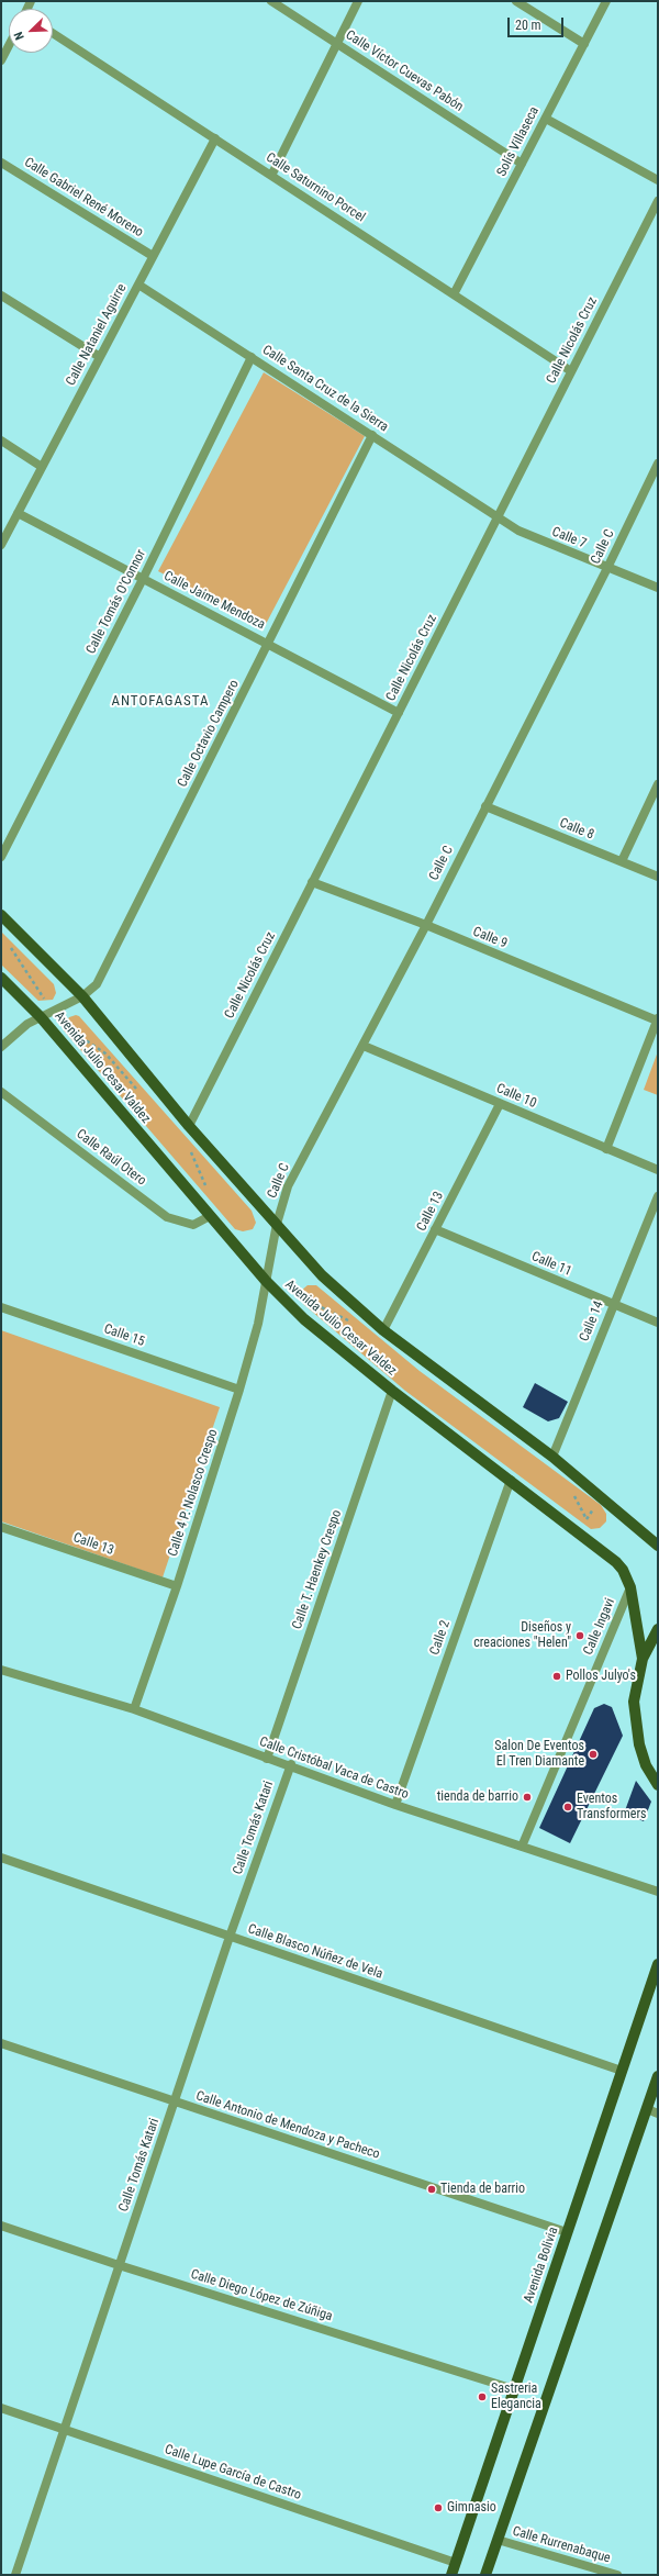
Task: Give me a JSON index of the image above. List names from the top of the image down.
{
  "streets": {
    "main road": ["Avenida Julio Cesar Valdez", "Avenida Bolivia"],
    "street": [
      "Calle Víctor Cuevas Pabón",
      "Solís Villaseca",
      "Calle Saturnino Porcel",
      "Calle Gabriel René Moreno",
      "Calle Nataniel Aguirre",
      "Calle Nicolás Cruz",
      "Calle Santa Cruz de la Sierra",
      "Calle 7",
      "Calle C",
      "Calle Jaime Mendoza",
      "Calle Tomás O'Connor",
      "Calle Octavio Campero",
      "Calle 8",
      "Calle 9",
      "Calle 10",
      "Calle Raúl Otero",
      "Calle 13",
      "Calle 11",
      "Calle 14",
      "Calle 15",
      "Calle 4 P. Nolasco Crespo",
      "Calle T. Haenkey Crespo",
      "Calle Ingavi",
      "Calle 2",
      "Calle Cristóbal Vaca de Castro",
      "Calle Tomás Katari",
      "Calle Blasco Núñez de Vela",
      "Calle Antonio de Mendoza y Pacheco",
      "Calle Diego López de Zúñiga",
      "Calle Lupe García de Castro",
      "Calle Rurrenabaque"
    ]
  },
  "crossings": [
    ["Calle Víctor Cuevas Pabón", "Solís Villaseca"],
    ["Solís Villaseca", "Calle Saturnino Porcel"],
    ["Calle Saturnino Porcel", "Calle Nataniel Aguirre"],
    ["Calle Saturnino Porcel", "Calle Nicolás Cruz"],
    ["Calle Gabriel René Moreno", "Calle Nataniel Aguirre"],
    ["Calle Nataniel Aguirre", "Calle Santa Cruz de la Sierra"],
    ["Calle Nataniel Aguirre", "Calle Jaime Mendoza"],
    ["Calle Nicolás Cruz", "Calle Santa Cruz de la Sierra"],
    ["Calle Nicolás Cruz", "Calle 7"],
    ["Calle Nicolás Cruz", "Calle Jaime Mendoza"],
    ["Calle Nicolás Cruz", "Calle 9"],
    ["Calle Nicolás Cruz", "Avenida Julio Cesar Valdez"],
    ["Calle Santa Cruz de la Sierra", "Calle 7"],
    ["Calle Santa Cruz de la Sierra", "Calle Tomás O'Connor"],
    ["Calle Santa Cruz de la Sierra", "Calle Octavio Campero"],
    ["Calle 7", "Calle C"],
    ["Calle C", "Calle 8"],
    ["Calle C", "Calle 9"],
    ["Calle C", "Avenida Julio Cesar Valdez"],
    ["Calle C", "Calle 10"],
    ["Calle C", "Calle 4 P. Nolasco Crespo"],
    ["Calle Jaime Mendoza", "Calle Tomás O'Connor"],
    ["Calle Jaime Mendoza", "Calle Octavio Campero"],
    ["Calle Octavio Campero", "Avenida Julio Cesar Valdez"],
    ["Avenida Julio Cesar Valdez", "Calle Raúl Otero"],
    ["Avenida Julio Cesar Valdez", "Calle 13"],
    ["Avenida Julio Cesar Valdez", "Calle 14"],
    ["Avenida Julio Cesar Valdez", "Calle 4 P. Nolasco Crespo"],
    ["Avenida Julio Cesar Valdez", "Calle T. Haenkey Crespo"],
    ["Avenida Julio Cesar Valdez", "Calle Ingavi"],
    ["Avenida Julio Cesar Valdez", "Calle 2"],
    ["Calle 10", "Calle 13"],
    ["Calle 13", "Calle 11"],
    ["Calle 13", "Calle 4 P. Nolasco Crespo"],
    ["Calle 11", "Calle 14"],
    ["Calle 15", "Calle 4 P. Nolasco Crespo"],
    ["Calle 4 P. Nolasco Crespo", "Calle Cristóbal Vaca de Castro"],
    ["Calle T. Haenkey Crespo", "Calle Cristóbal Vaca de Castro"],
    ["Calle Ingavi", "Calle Cristóbal Vaca de Castro"],
    ["Calle 2", "Calle Cristóbal Vaca de Castro"],
    ["Calle Cristóbal Vaca de Castro", "Calle Tomás Katari"],
    ["Calle Tomás Katari", "Calle Blasco Núñez de Vela"],
    ["Calle Tomás Katari", "Calle Antonio de Mendoza y Pacheco"],
    ["Calle Tomás Katari", "Calle Diego López de Zúñiga"],
    ["Calle Tomás Katari", "Calle Lupe García de Castro"],
    ["Calle Blasco Núñez de Vela", "Avenida Bolivia"],
    ["Calle Antonio de Mendoza y Pacheco", "Avenida Bolivia"],
    ["Avenida Bolivia", "Calle Diego López de Zúñiga"],
    ["Avenida Bolivia", "Calle Lupe García de Castro"]
  ],
  "districts": ["ANTOFAGASTA"],
  "places": [
    "Diseños y creaciones \"Helen\"",
    "Pollos Julyo's",
    "Salon De Eventos El Tren Diamante",
    "tienda de barrio",
    "Eventos Transformers",
    "Tienda de barrio",
    "Sastreria Elegancia",
    "Gimnasio"
  ],
  "scale_bar": "20 m",
  "north": "bottom left"
}
